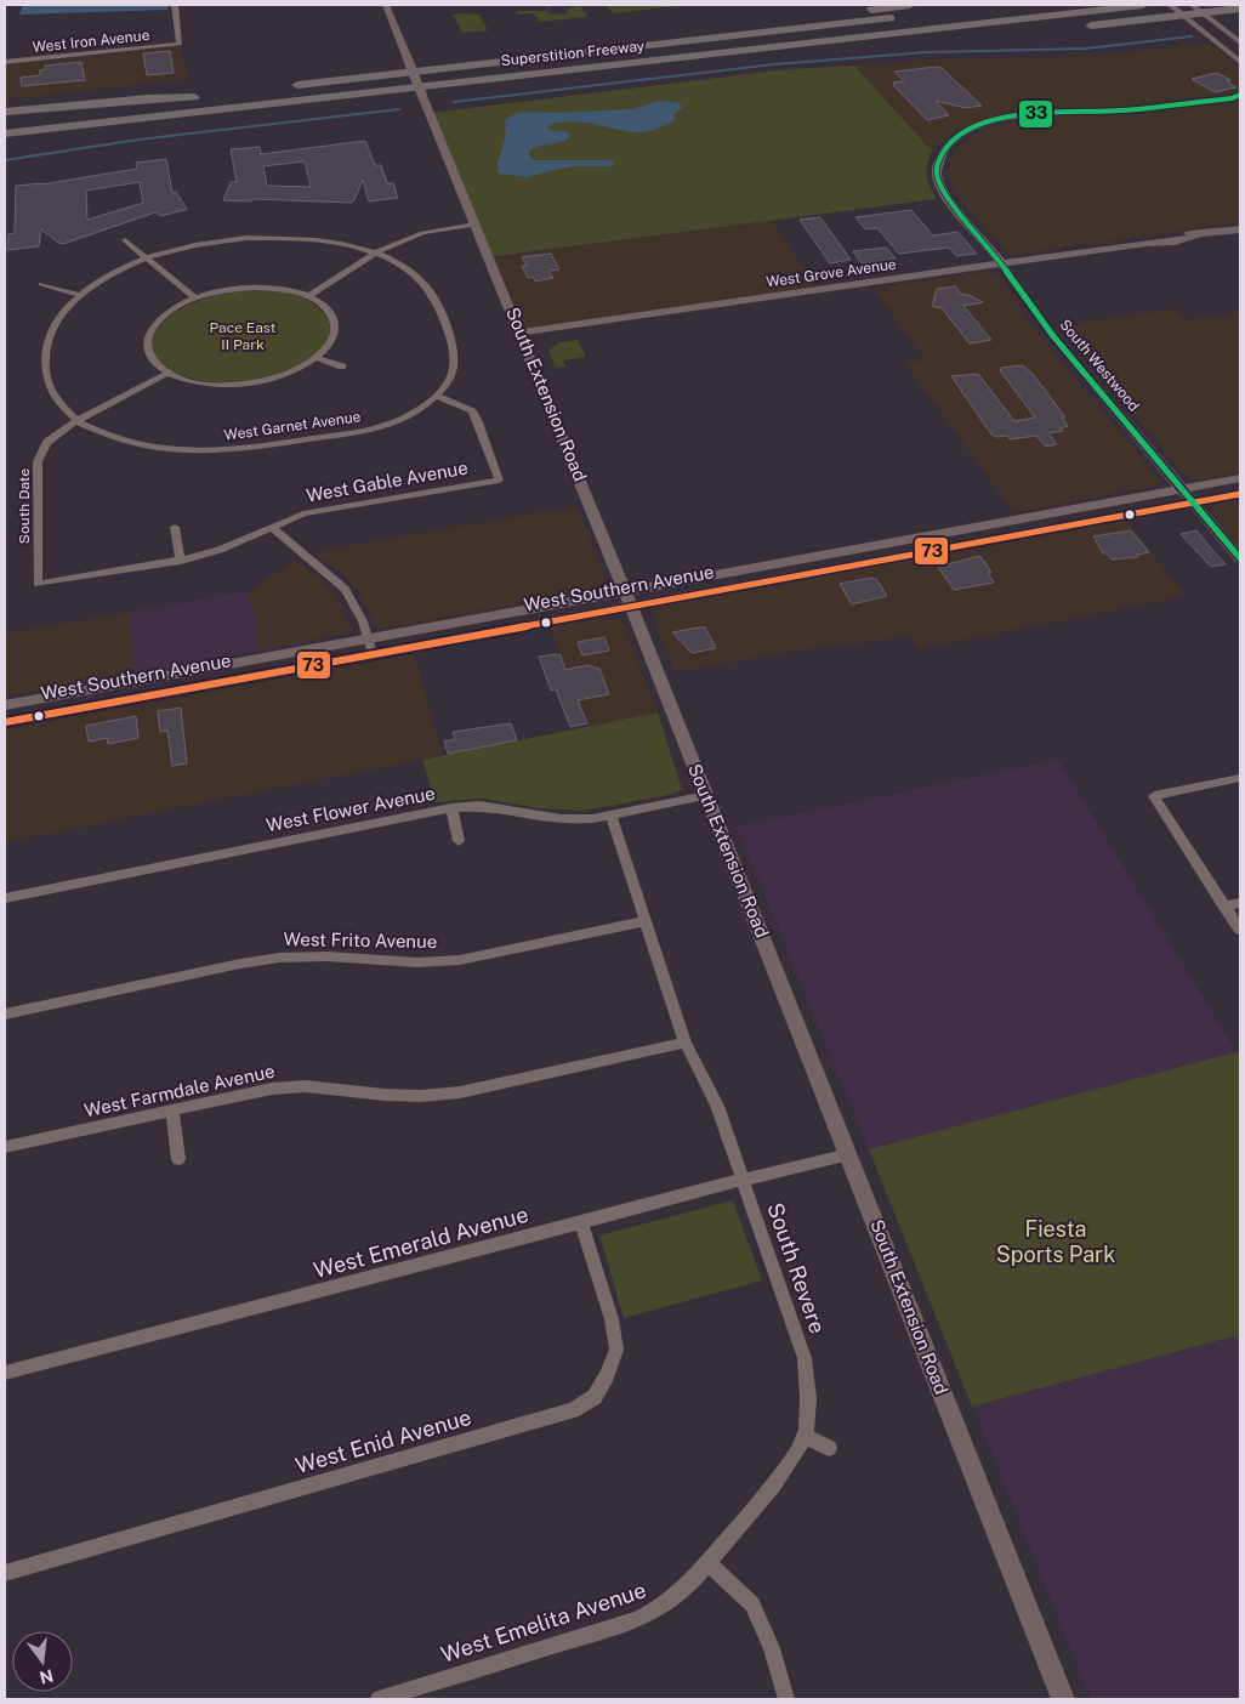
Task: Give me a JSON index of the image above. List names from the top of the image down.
{
  "streets": {
    "highway": ["Superstition Freeway"],
    "street": [
      "West Iron Avenue",
      "West Grove Avenue",
      "South Westwood",
      "South Extension Road",
      "West Garnet Avenue",
      "West Gable Avenue",
      "South Date",
      "West Southern Avenue",
      "West Flower Avenue",
      "West Frito Avenue",
      "West Farmdale Avenue",
      "West Emerald Avenue",
      "South Revere",
      "West Enid Avenue",
      "West Emelita Avenue"
    ]
  },
  "crossings": [
    ["West Grove Avenue", "South Westwood"],
    ["West Grove Avenue", "South Extension Road"],
    ["South Westwood", "West Southern Avenue"],
    ["South Extension Road", "West Southern Avenue"],
    ["South Extension Road", "West Flower Avenue"],
    ["South Extension Road", "West Emerald Avenue"],
    ["West Garnet Avenue", "West Gable Avenue"],
    ["West Garnet Avenue", "South Date"],
    ["West Gable Avenue", "South Date"],
    ["West Flower Avenue", "South Revere"],
    ["West Frito Avenue", "South Revere"],
    ["West Farmdale Avenue", "South Revere"],
    ["West Emerald Avenue", "South Revere"],
    ["West Emerald Avenue", "West Enid Avenue"]
  ],
  "parks": ["Pace East II Park", "Fiesta Sports Park"],
  "lines": ["transit line 33", "transit line 73"],
  "north": "bottom"
}
